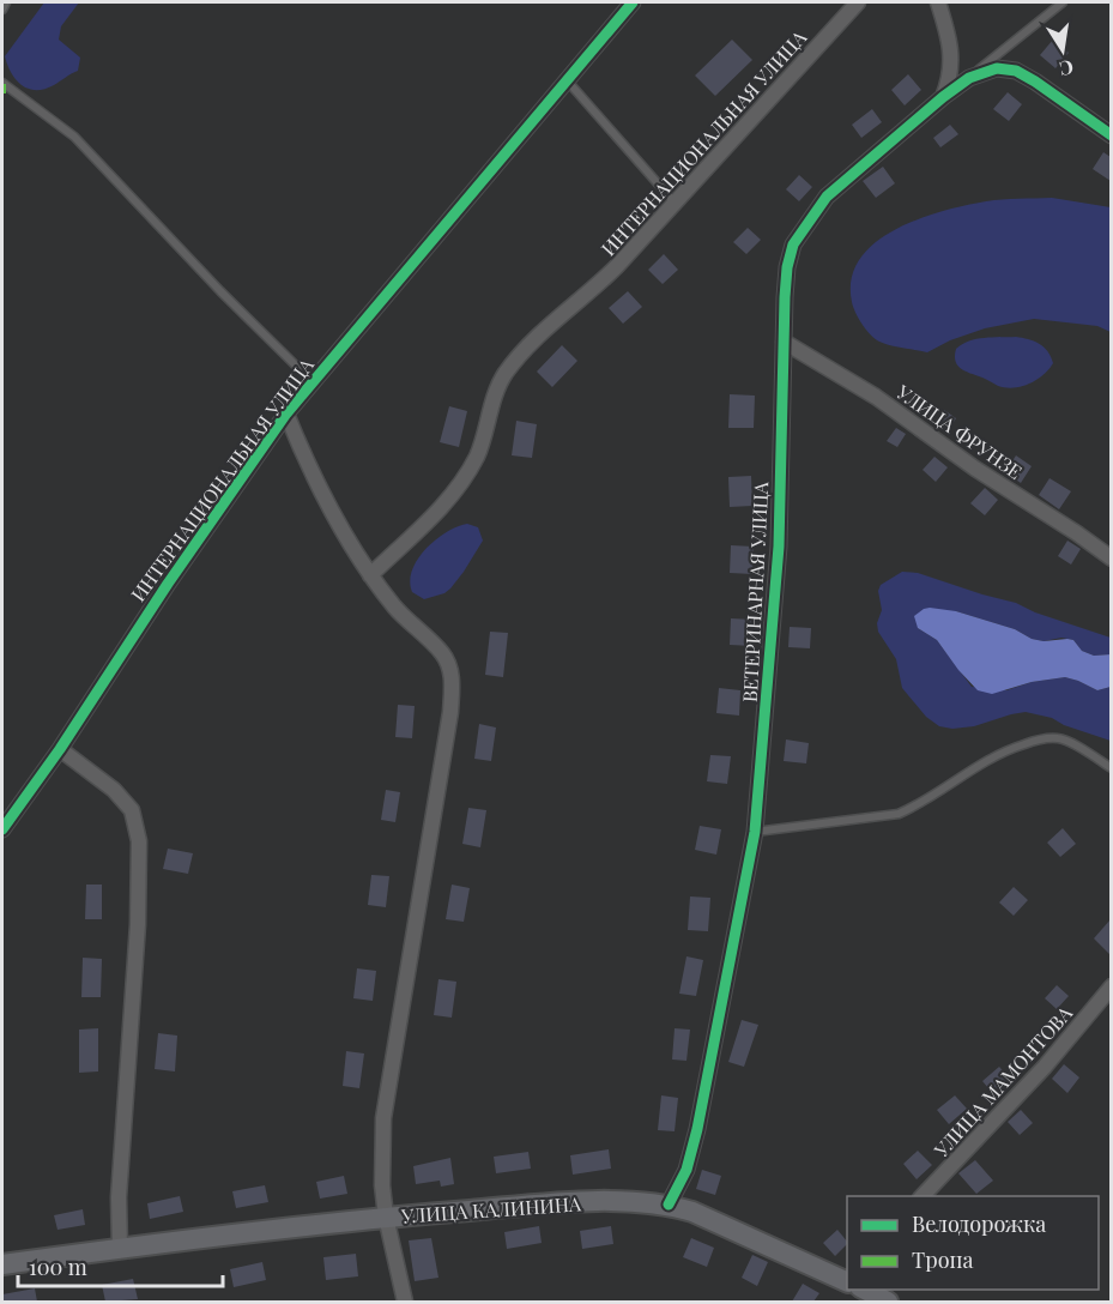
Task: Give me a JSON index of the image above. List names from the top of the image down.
{
  "streets": {
    "street": [
      "ИНТЕРНАЦИОНАЛЬНАЯ УЛИЦА",
      "УЛИЦА ФРУНЗЕ",
      "ВЕТЕРИНАРНАЯ УЛИЦА",
      "УЛИЦА МАМОНТОВА",
      "УЛИЦА КАЛИНИНА"
    ]
  },
  "crossings": [
    ["ИНТЕРНАЦИОНАЛЬНАЯ УЛИЦА", "УЛИЦА КАЛИНИНА"],
    ["УЛИЦА ФРУНЗЕ", "ВЕТЕРИНАРНАЯ УЛИЦА"],
    ["ВЕТЕРИНАРНАЯ УЛИЦА", "УЛИЦА КАЛИНИНА"]
  ],
  "legend": ["Велодорожка", "Тропа"],
  "scale_bar": "100 m",
  "north": "bottom"
}
